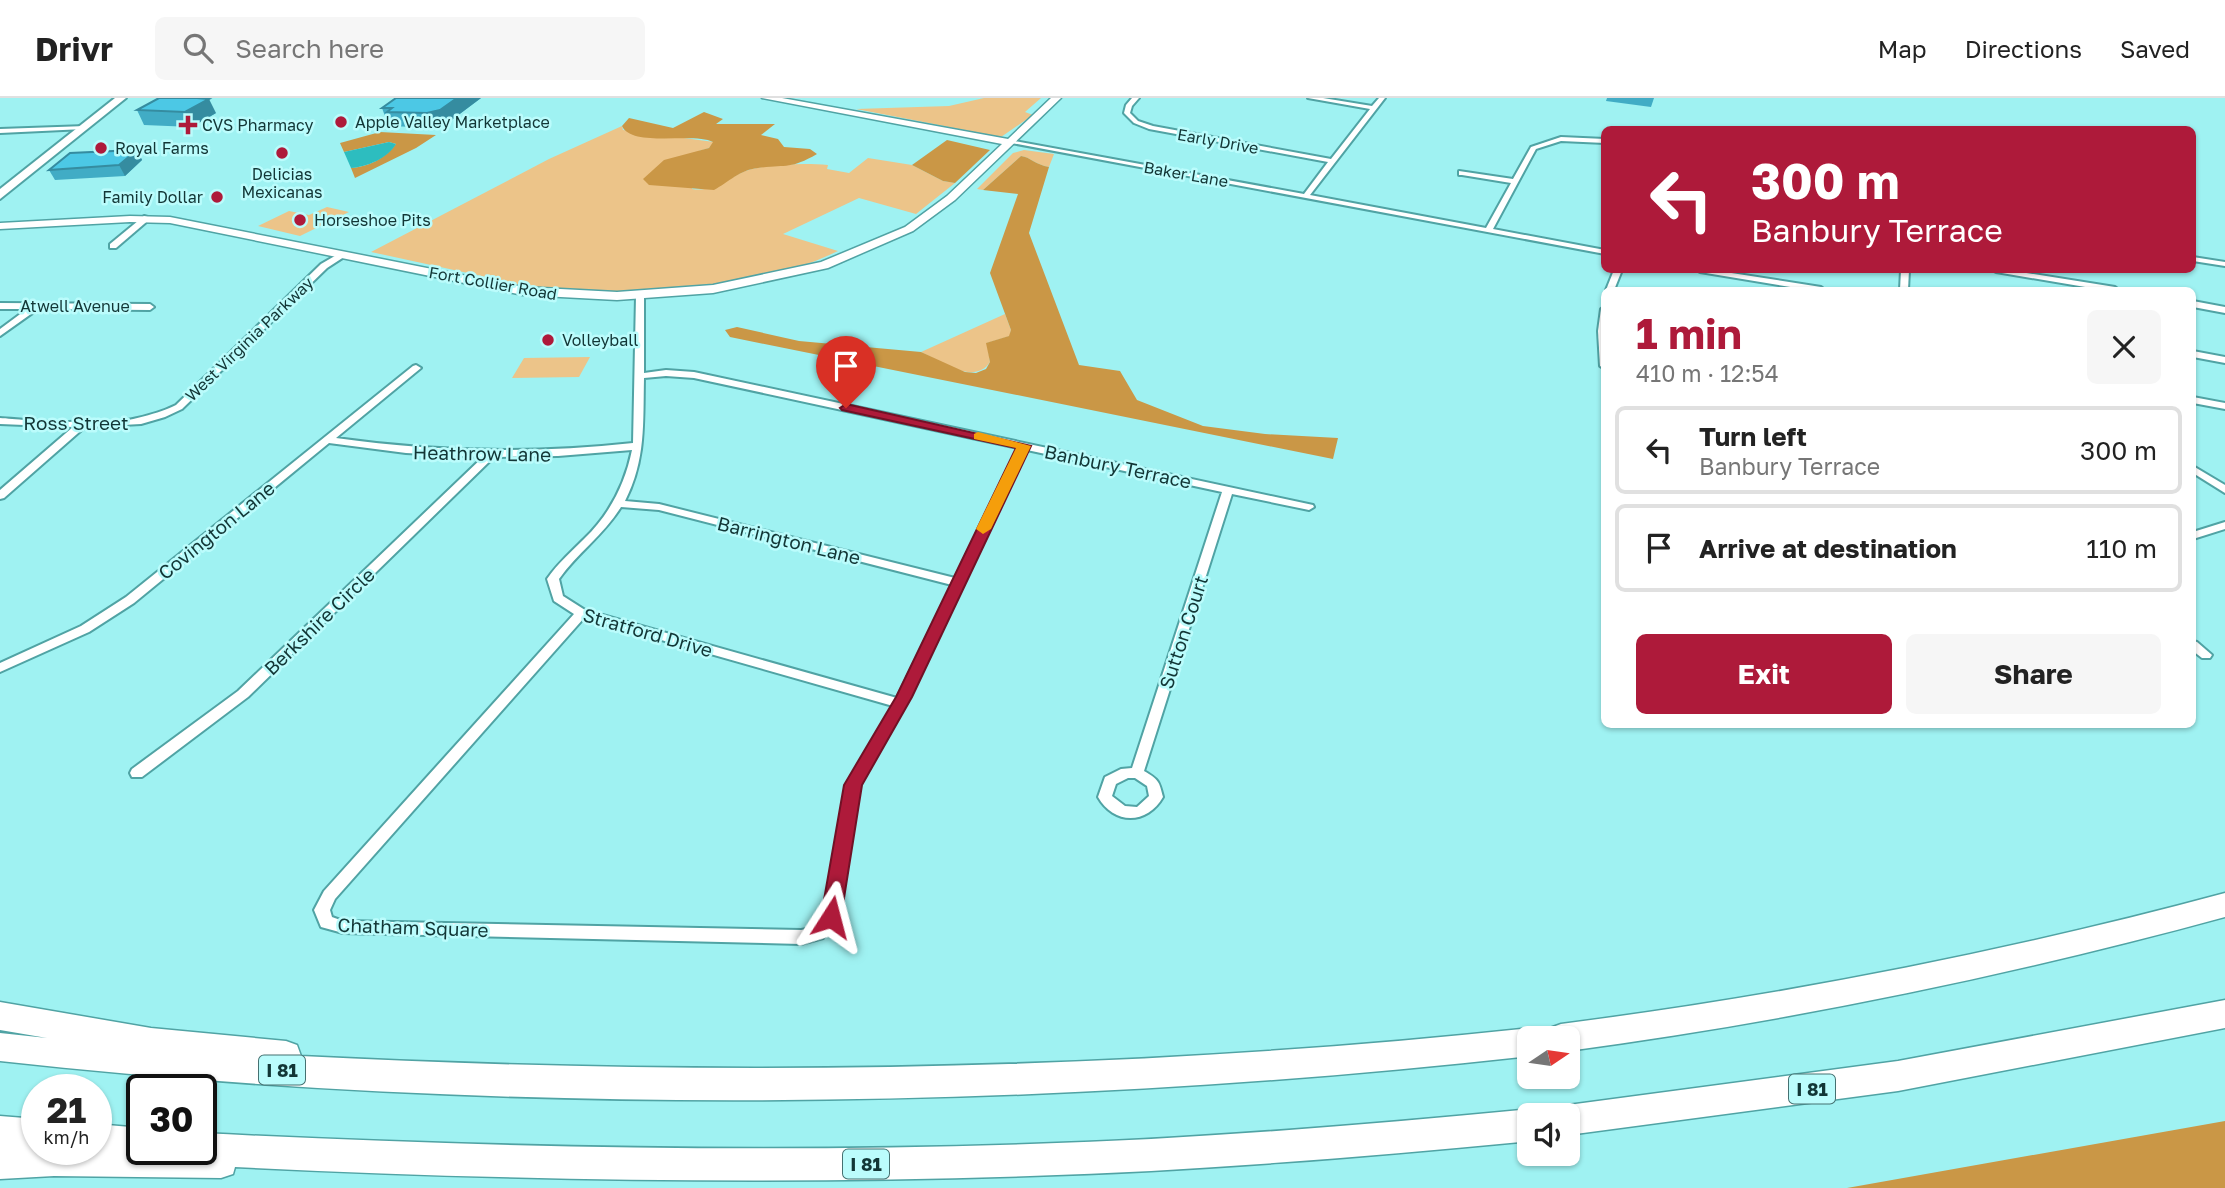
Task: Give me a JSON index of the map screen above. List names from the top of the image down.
{
  "streets": {
    "highway": ["I 81"],
    "street": [
      "Early Drive",
      "Baker Lane",
      "Fort Collier Road",
      "Atwell Avenue",
      "West Virginia Parkway",
      "Ross Street",
      "Heathrow Lane",
      "Banbury Terrace",
      "Covington Lane",
      "Barrington Lane",
      "Berkshire Circle",
      "Stratford Drive",
      "Sutton Court",
      "Chatham Square"
    ]
  },
  "crossings": [
    ["Baker Lane", "Fort Collier Road"],
    ["Fort Collier Road", "West Virginia Parkway"],
    ["Fort Collier Road", "Stratford Drive"],
    ["West Virginia Parkway", "Ross Street"],
    ["Heathrow Lane", "Covington Lane"],
    ["Heathrow Lane", "Berkshire Circle"],
    ["Heathrow Lane", "Stratford Drive"],
    ["Banbury Terrace", "Stratford Drive"],
    ["Banbury Terrace", "Sutton Court"],
    ["Barrington Lane", "Stratford Drive"],
    ["Stratford Drive", "Chatham Square"]
  ],
  "places": {
    "other": [
      "Apple Valley Marketplace",
      "Royal Farms",
      "Delicias Mexicanas",
      "Family Dollar",
      "Horseshoe Pits",
      "Volleyball"
    ],
    "health": ["CVS Pharmacy"]
  },
  "north": "right",
  "page": {
    "header": "Drivr",
    "search": "Search here",
    "nav": ["Map", "Directions", "Saved"],
    "turn": ["300 m", "Banbury Terrace"],
    "heading": ["1 min", "410 m · 12:54"],
    "list": [
      {
        "name": "Turn left",
        "note": "Banbury Terrace",
        "value": "300 m"
      },
      {
        "name": "Arrive at destination",
        "value": "110 m"
      }
    ],
    "buttons": ["Exit", "Share"],
    "speed": "21 km/h",
    "limit": "30"
  }
}
